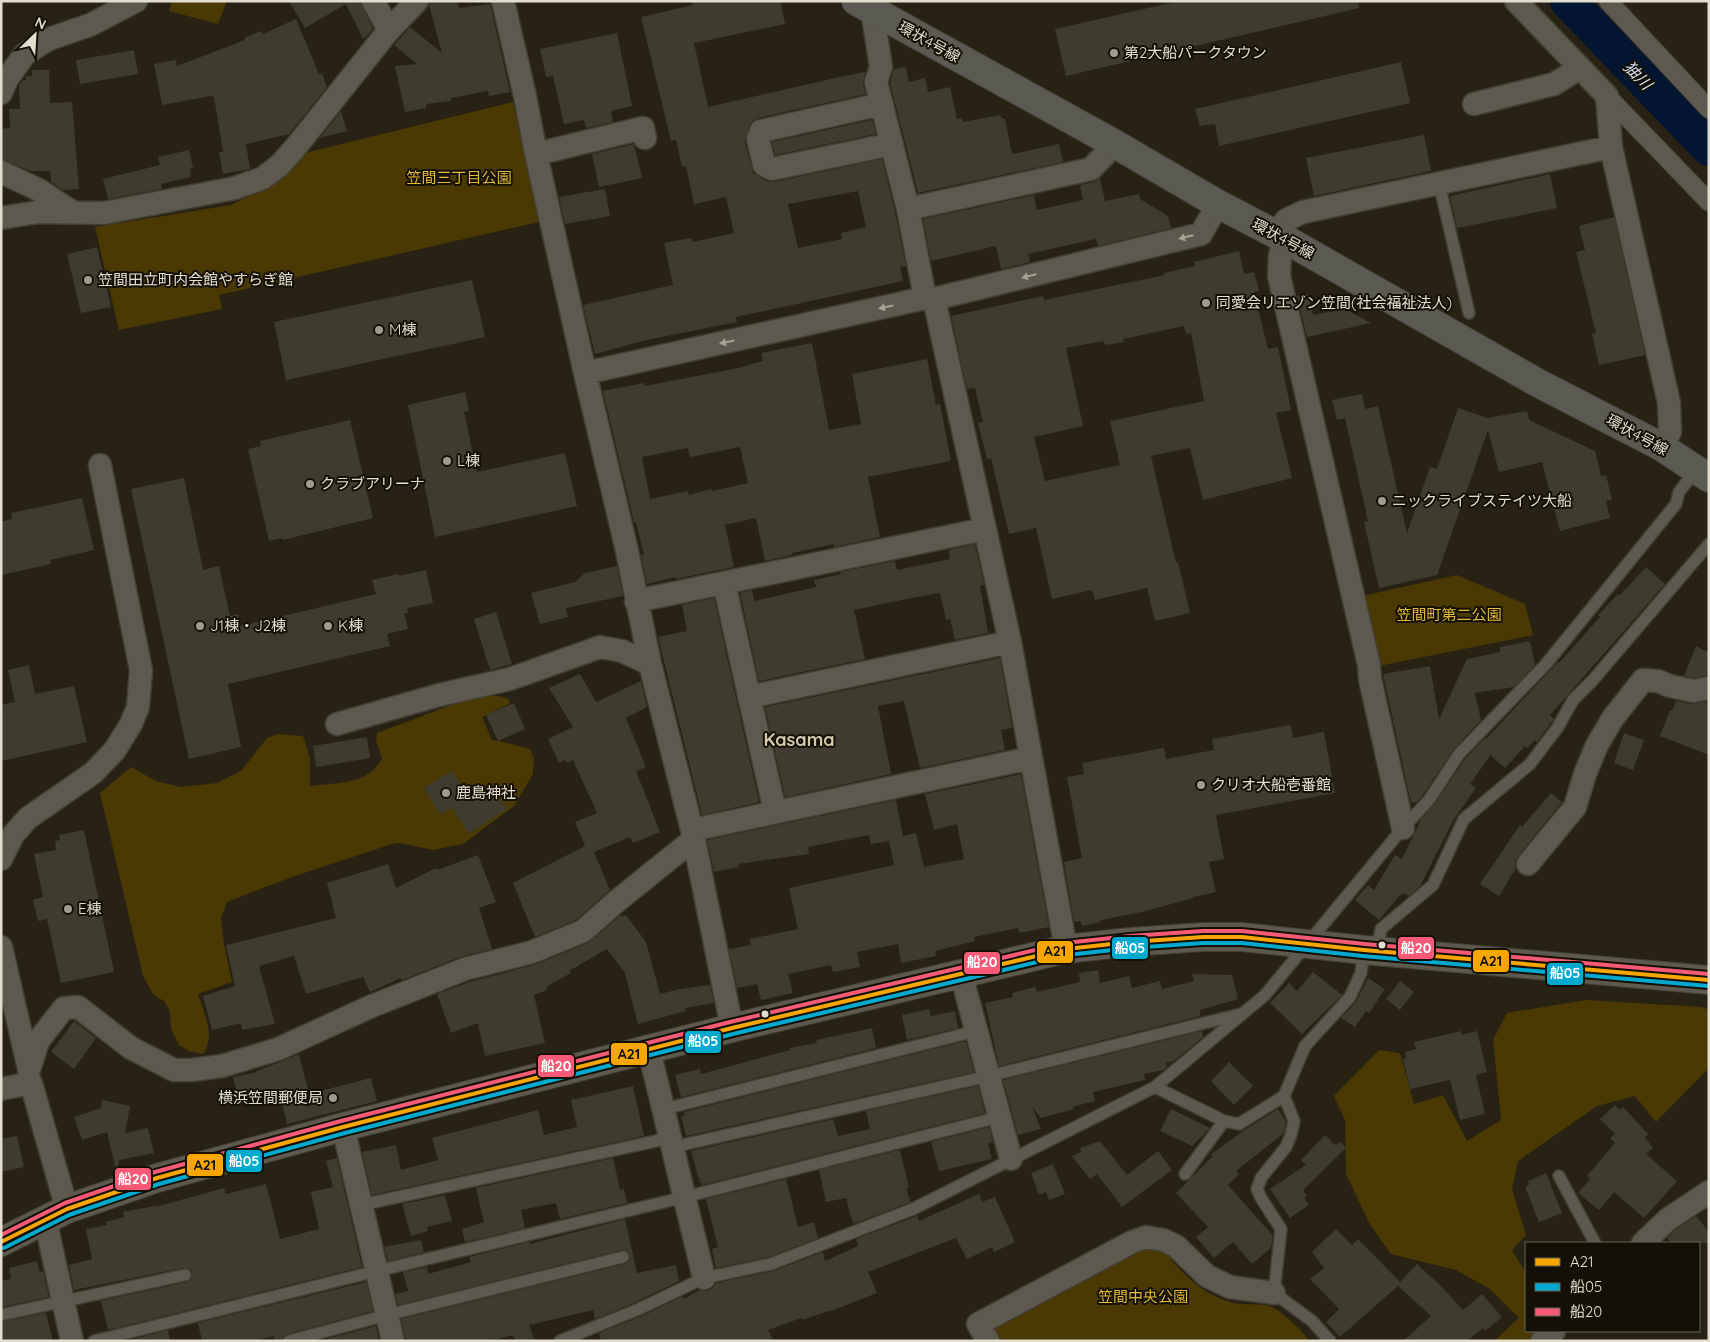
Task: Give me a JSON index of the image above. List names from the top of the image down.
{
  "streets": {
    "main road": ["環状4号線"]
  },
  "districts": ["Kasama"],
  "water": ["㹨川"],
  "parks": ["笠間三丁目公園", "笠間町第二公園", "笠間中央公園"],
  "places": [
    "第2大船パークタウン",
    "笠間田立町内会館やすらぎ館",
    "同愛会リエゾン笠間(社会福祉法人)",
    "M棟",
    "L棟",
    "クラブアリーナ",
    "ニックライブステイツ大船",
    "J1棟・J2棟",
    "K棟",
    "クリオ大船壱番館",
    "鹿島神社",
    "E棟",
    "横浜笠間郵便局"
  ],
  "lines": ["transit line 船20", "transit line A21", "transit line 船05"],
  "legend": ["A21", "船05", "船20"],
  "north": "top right"
}
